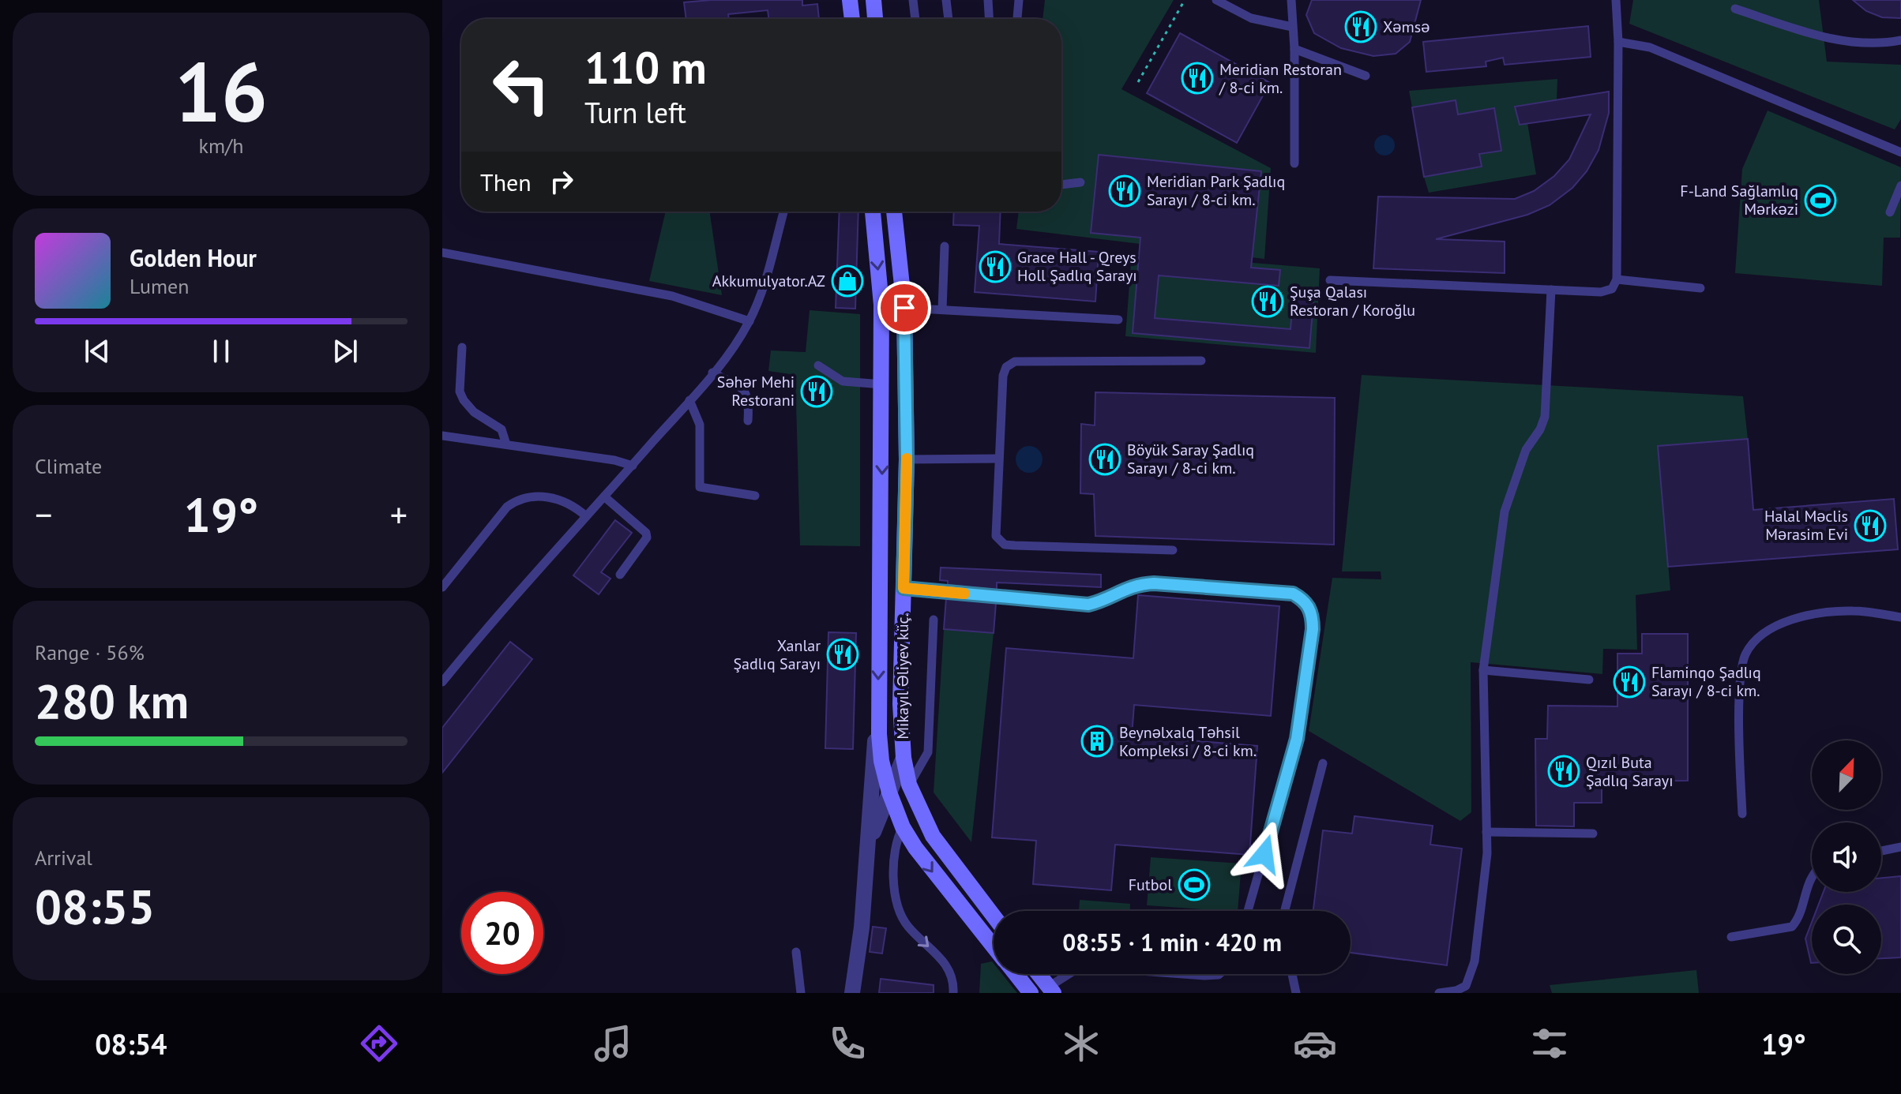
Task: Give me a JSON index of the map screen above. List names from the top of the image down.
{
  "streets": {
    "main road": ["Mikayıl Əliyev küç."]
  },
  "places": {
    "restaurant": [
      "Xəmsə",
      "Meridian Restoran / 8-ci km.",
      "Meridian Park Şadlıq Sarayı / 8-ci km.",
      "Grace Hall - Qreys Holl Şadlıq Sarayı",
      "Şuşa Qalası Restoran / Koroğlu",
      "Səhər Mehi Restorani",
      "Böyük Saray Şadlıq Sarayı / 8-ci km.",
      "Halal Məclis Mərasim Evi",
      "Xanlar Şadlıq Sarayı",
      "Flaminqo Şadlıq Sarayı / 8-ci km.",
      "Qızıl Buta Şadlıq Sarayı"
    ],
    "sports": ["F-Land Sağlamlıq Mərkəzi", "Futbol"],
    "shop": ["Akkumulyator.AZ"],
    "building": ["Beynəlxalq Təhsil Kompleksi / 8-ci km."]
  },
  "north": "top right",
  "page": {
    "tile": [
      ["16", "km/h"],
      "Climate",
      ["Range · 56%", "280 km"],
      ["Arrival", "08:55"]
    ],
    "turn": ["110 m", "Turn left"],
    "then": "Then",
    "song": ["Golden Hour", "Lumen"],
    "heat": ["−", "19°", "+"],
    "limit": "20",
    "trip": "08:55 · 1 min · 420 m",
    "tabs": ["08:54", "19°"]
  }
}
